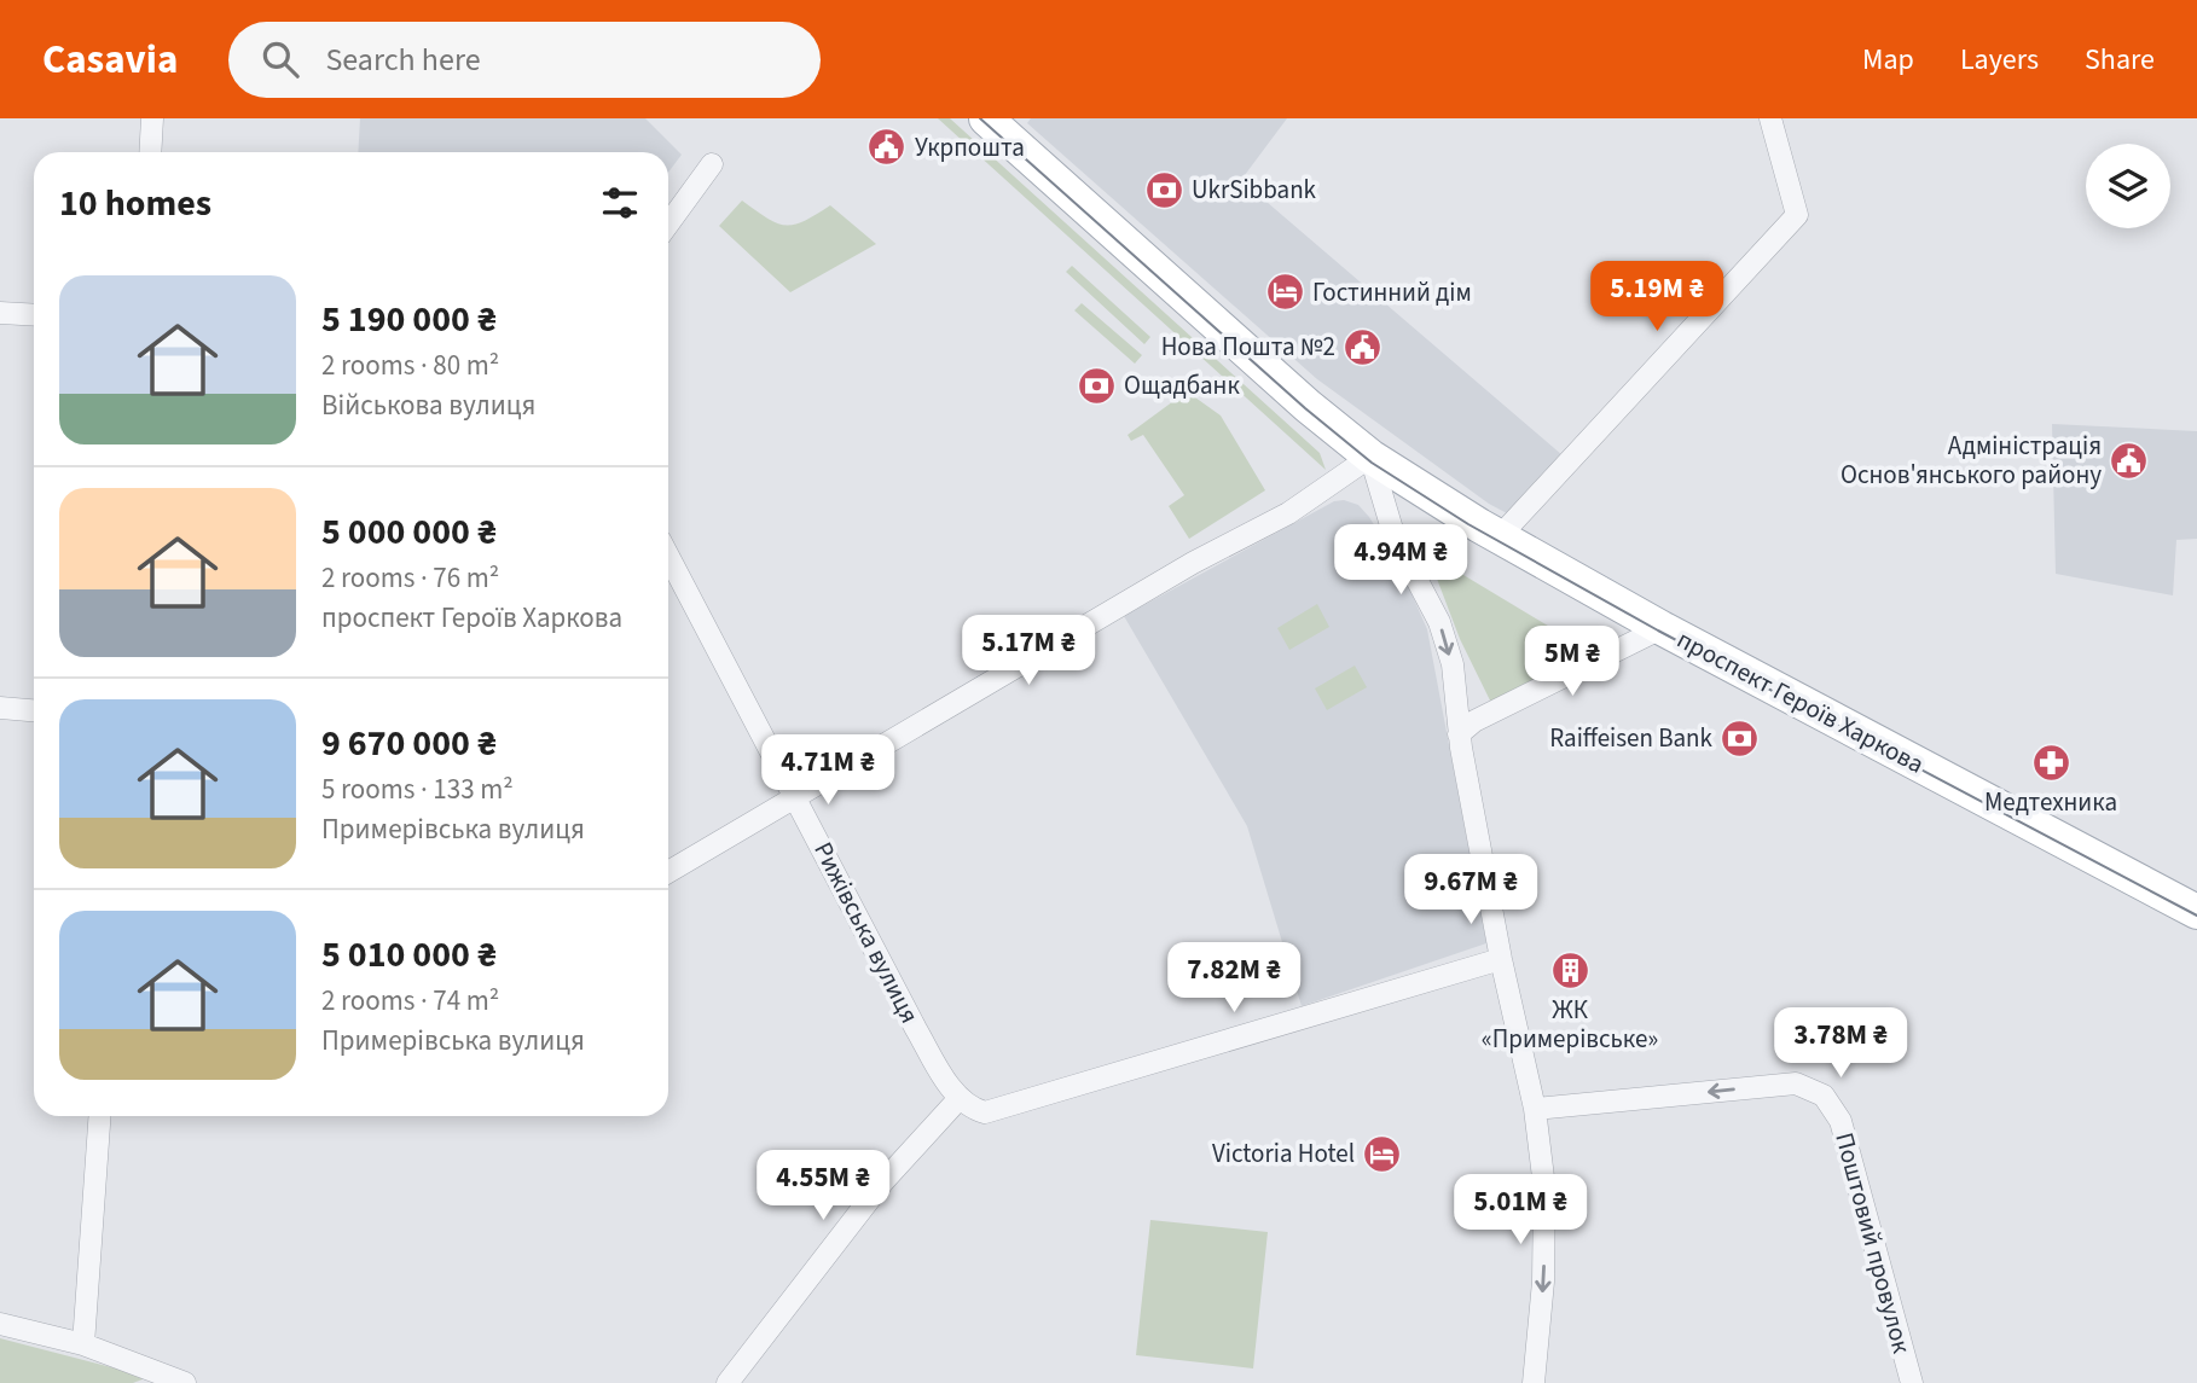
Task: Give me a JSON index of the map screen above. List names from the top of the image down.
{
  "streets": {
    "main road": ["проспект Героїв Харкова"],
    "street": ["Рижівська вулиця", "Поштовий провулок"]
  },
  "places": {
    "public building": ["Укрпошта", "Нова Пошта №2", "Адміністрація Основ'янського району"],
    "bank": ["UkrSibbank", "Ощадбанк", "Raiffeisen Bank"],
    "hotel": ["Гостинний дім", "Victoria Hotel"],
    "pharmacy": ["Медтехника"],
    "building": ["ЖК «Примерівське»"]
  },
  "page": {
    "header": "Casavia",
    "search": "Search here",
    "nav": ["Map", "Layers", "Share"],
    "heading": "10 homes",
    "list": [
      {
        "name": "5 190 000 ₴",
        "note": "2 rooms · 80 m² · Військова вулиця"
      },
      {
        "name": "5 000 000 ₴",
        "note": "2 rooms · 76 m² · проспект Героїв Харкова"
      },
      {
        "name": "9 670 000 ₴",
        "note": "5 rooms · 133 m² · Примерівська вулиця"
      },
      {
        "name": "5 010 000 ₴",
        "note": "2 rooms · 74 m² · Примерівська вулиця"
      }
    ],
    "price": [
      "5.19M ₴",
      "4.94M ₴",
      "5.17M ₴",
      "5M ₴",
      "4.71M ₴",
      "9.67M ₴",
      "7.82M ₴",
      "3.78M ₴",
      "4.55M ₴",
      "5.01M ₴"
    ]
  }
}
